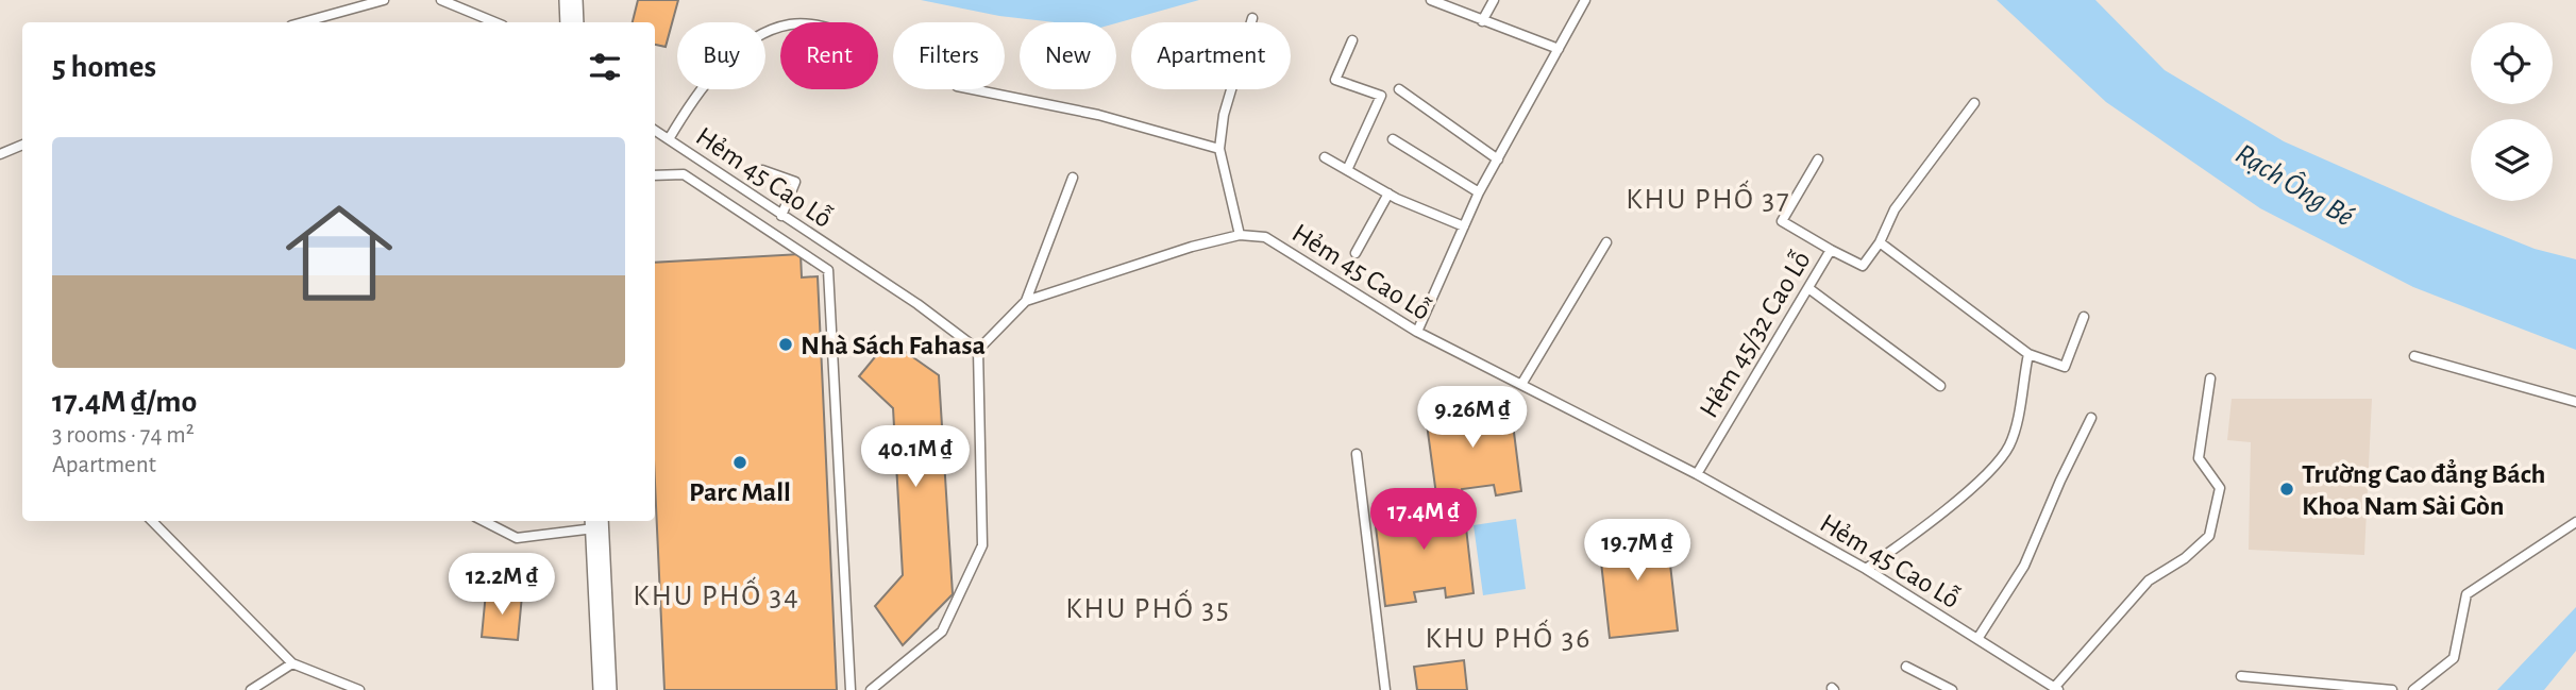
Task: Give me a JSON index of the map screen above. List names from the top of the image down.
{
  "streets": {
    "lane": ["Hẻm 45 Cao Lỗ", "Hẻm 45/32 Cao Lỗ"]
  },
  "crossings": [
    ["Hẻm 45 Cao Lỗ", "Hẻm 45/32 Cao Lỗ"]
  ],
  "districts": [
    "KHU PHỐ 37",
    "KHU PHỐ 34",
    "KHU PHỐ 35",
    "KHU PHỐ 36"
  ],
  "water": ["Rạch Ông Bé"],
  "places": ["Nhà Sách Fahasa", "Parc Mall", "Trường Cao đẳng Bách Khoa Nam Sài Gòn"],
  "page": {
    "chip": [
      "Buy",
      "Rent",
      "Filters",
      "New",
      "Apartment"
    ],
    "heading": "5 homes",
    "list": [
      {
        "name": "17.4M ₫/mo",
        "note": "3 rooms · 74 m² · Apartment"
      }
    ],
    "price": [
      "9.26M ₫",
      "40.1M ₫",
      "17.4M ₫",
      "19.7M ₫",
      "12.2M ₫"
    ]
  }
}
